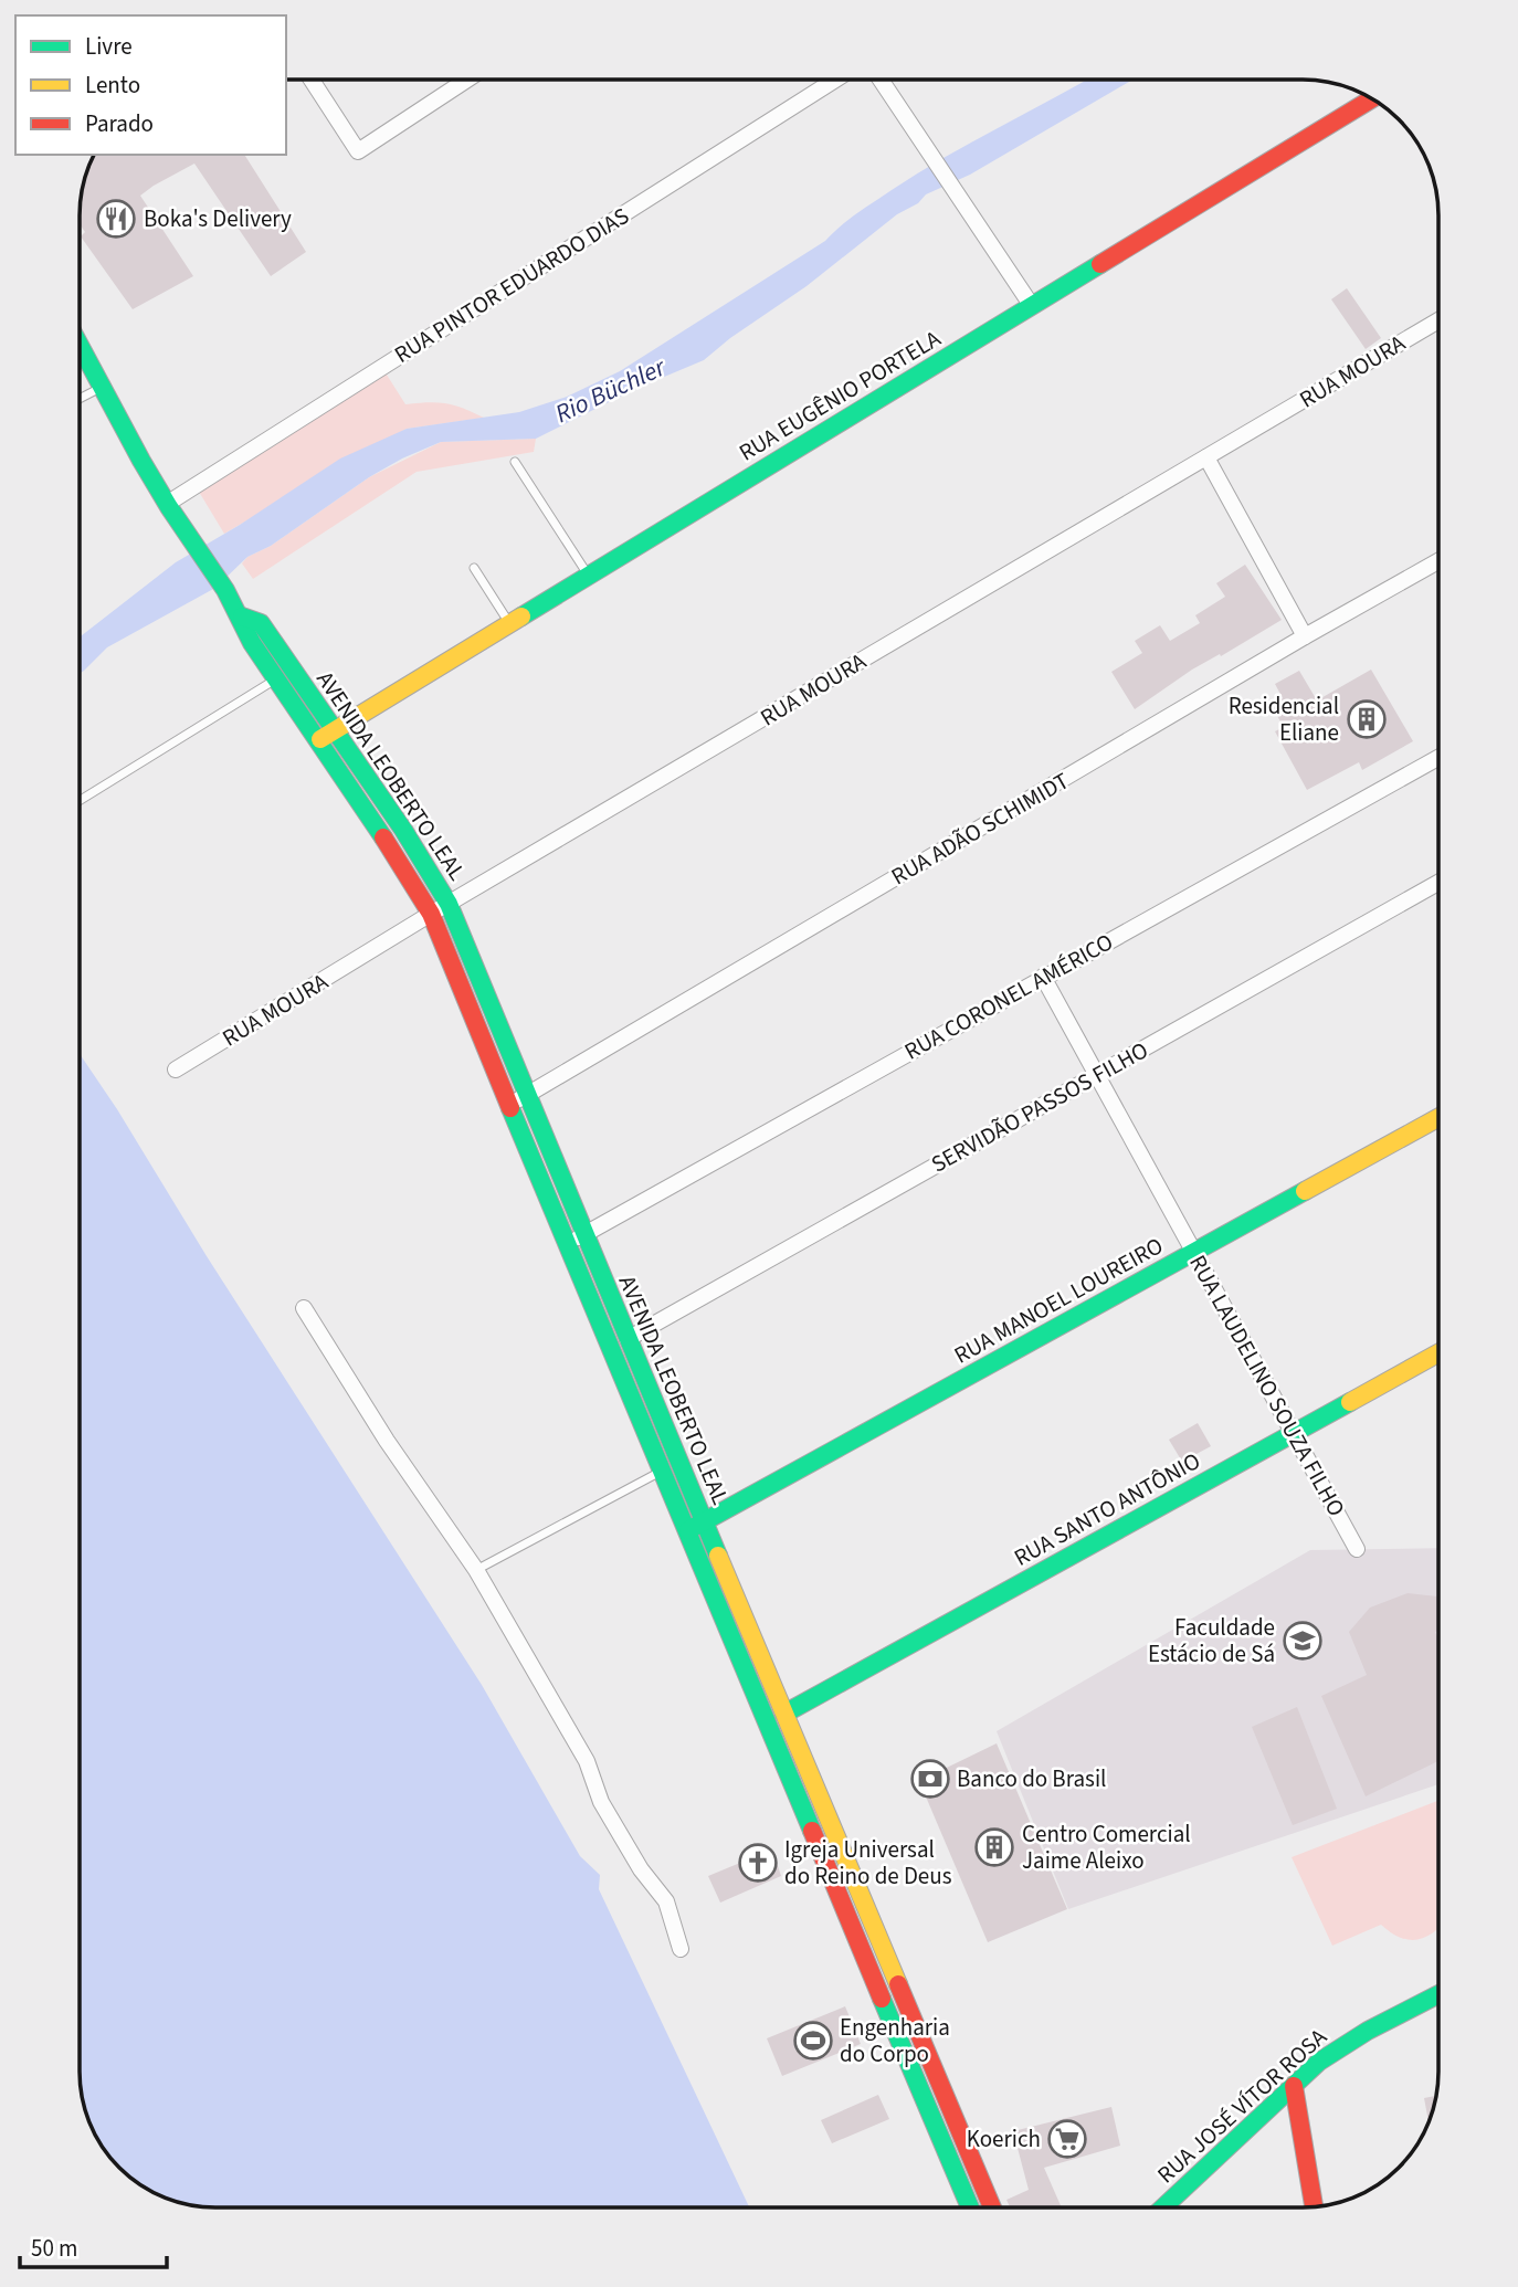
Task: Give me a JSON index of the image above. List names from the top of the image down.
{
  "streets": {
    "main road": [
      "RUA EUGÊNIO PORTELA",
      "AVENIDA LEOBERTO LEAL",
      "RUA MANOEL LOUREIRO",
      "RUA SANTO ANTÔNIO",
      "RUA JOSÉ VÍTOR ROSA"
    ],
    "street": [
      "RUA PINTOR EDUARDO DIAS",
      "RUA MOURA",
      "RUA ADÃO SCHIMIDT",
      "RUA CORONEL AMÉRICO",
      "SERVIDÃO PASSOS FILHO",
      "RUA LAUDELINO SOUZA FILHO"
    ]
  },
  "crossings": [
    ["RUA PINTOR EDUARDO DIAS", "AVENIDA LEOBERTO LEAL"],
    ["RUA MOURA", "AVENIDA LEOBERTO LEAL"],
    ["RUA EUGÊNIO PORTELA", "AVENIDA LEOBERTO LEAL"],
    ["AVENIDA LEOBERTO LEAL", "RUA ADÃO SCHIMIDT"],
    ["AVENIDA LEOBERTO LEAL", "RUA CORONEL AMÉRICO"],
    ["AVENIDA LEOBERTO LEAL", "SERVIDÃO PASSOS FILHO"],
    ["AVENIDA LEOBERTO LEAL", "RUA MANOEL LOUREIRO"],
    ["AVENIDA LEOBERTO LEAL", "RUA SANTO ANTÔNIO"],
    ["RUA CORONEL AMÉRICO", "RUA LAUDELINO SOUZA FILHO"],
    ["SERVIDÃO PASSOS FILHO", "RUA LAUDELINO SOUZA FILHO"],
    ["RUA MANOEL LOUREIRO", "RUA LAUDELINO SOUZA FILHO"],
    ["RUA LAUDELINO SOUZA FILHO", "RUA SANTO ANTÔNIO"]
  ],
  "water": ["Rio Büchler"],
  "places": {
    "restaurant": ["Boka's Delivery"],
    "building": ["Residencial Eliane", "Centro Comercial Jaime Aleixo"],
    "school or university": ["Faculdade Estácio de Sá"],
    "bank": ["Banco do Brasil"],
    "church": ["Igreja Universal do Reino de Deus"],
    "sports": ["Engenharia do Corpo"],
    "supermarket": ["Koerich"]
  },
  "legend": ["Livre", "Lento", "Parado"],
  "scale_bar": "50 m"
}
